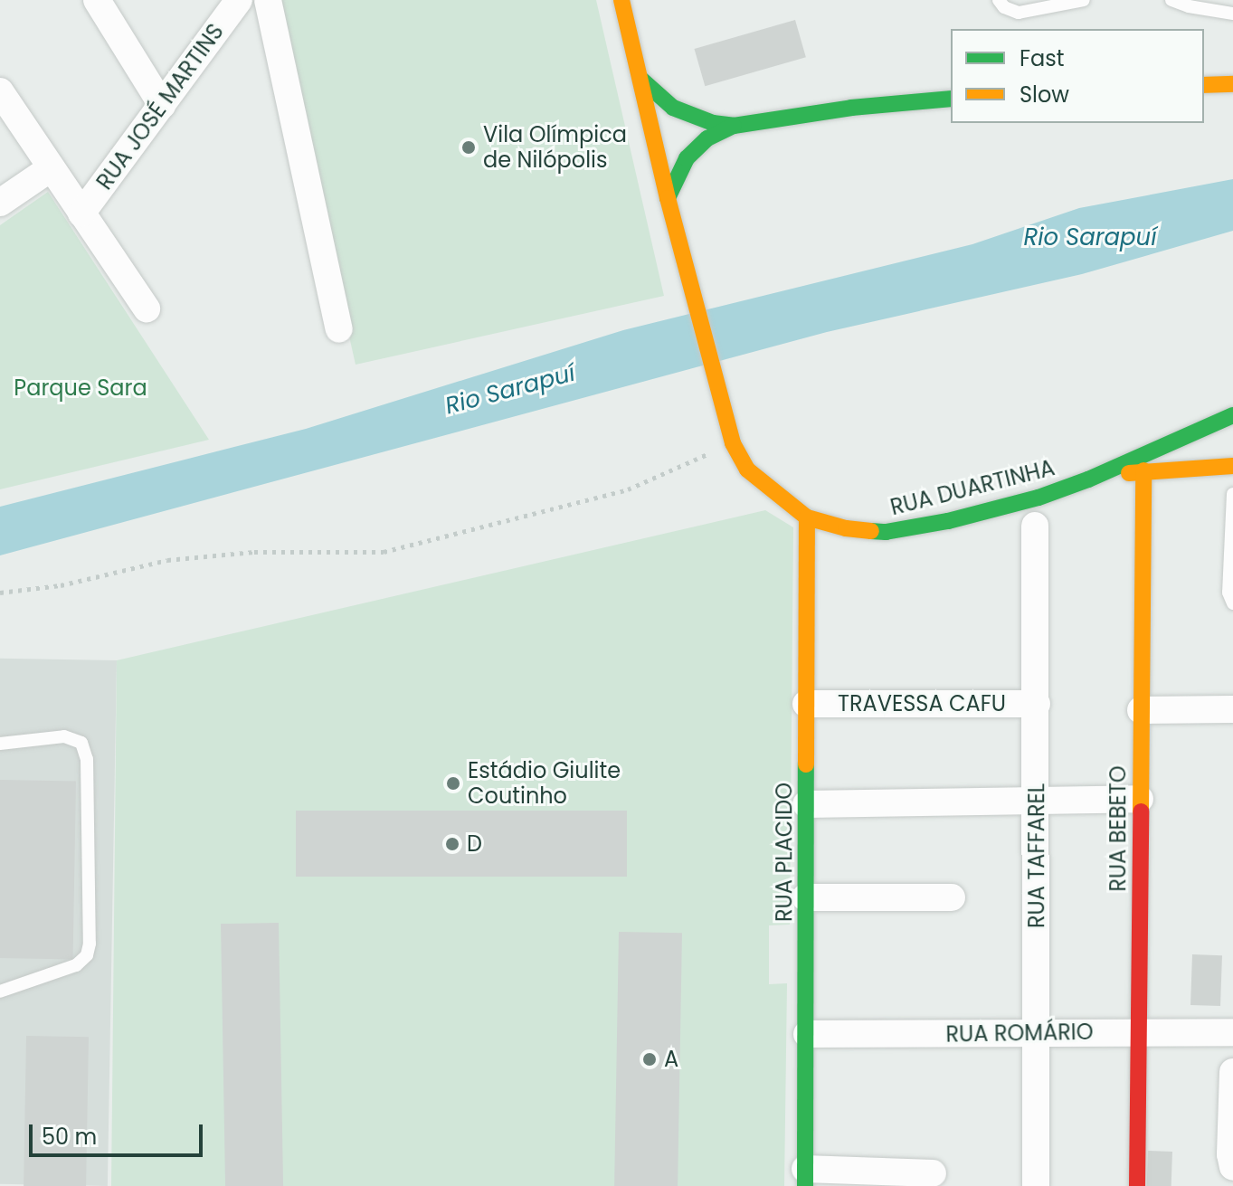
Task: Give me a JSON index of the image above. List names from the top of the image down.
{
  "streets": {
    "main road": ["RUA DUARTINHA", "RUA BEBETO", "RUA PLACIDO"],
    "street": [
      "RUA JOSÉ MARTINS",
      "TRAVESSA CAFU",
      "RUA TAFFAREL",
      "RUA ROMÁRIO"
    ]
  },
  "crossings": [
    ["RUA DUARTINHA", "RUA BEBETO"],
    ["RUA DUARTINHA", "RUA PLACIDO"],
    ["TRAVESSA CAFU", "RUA PLACIDO"],
    ["TRAVESSA CAFU", "RUA TAFFAREL"],
    ["RUA BEBETO", "RUA ROMÁRIO"],
    ["RUA PLACIDO", "RUA ROMÁRIO"],
    ["RUA TAFFAREL", "RUA ROMÁRIO"]
  ],
  "water": ["Rio Sarapuí"],
  "parks": ["Parque Sara"],
  "places": [
    "Vila Olímpica de Nilópolis",
    "Estádio Giulite Coutinho",
    "D",
    "A"
  ],
  "legend": ["Fast", "Slow"],
  "scale_bar": "50 m"
}
